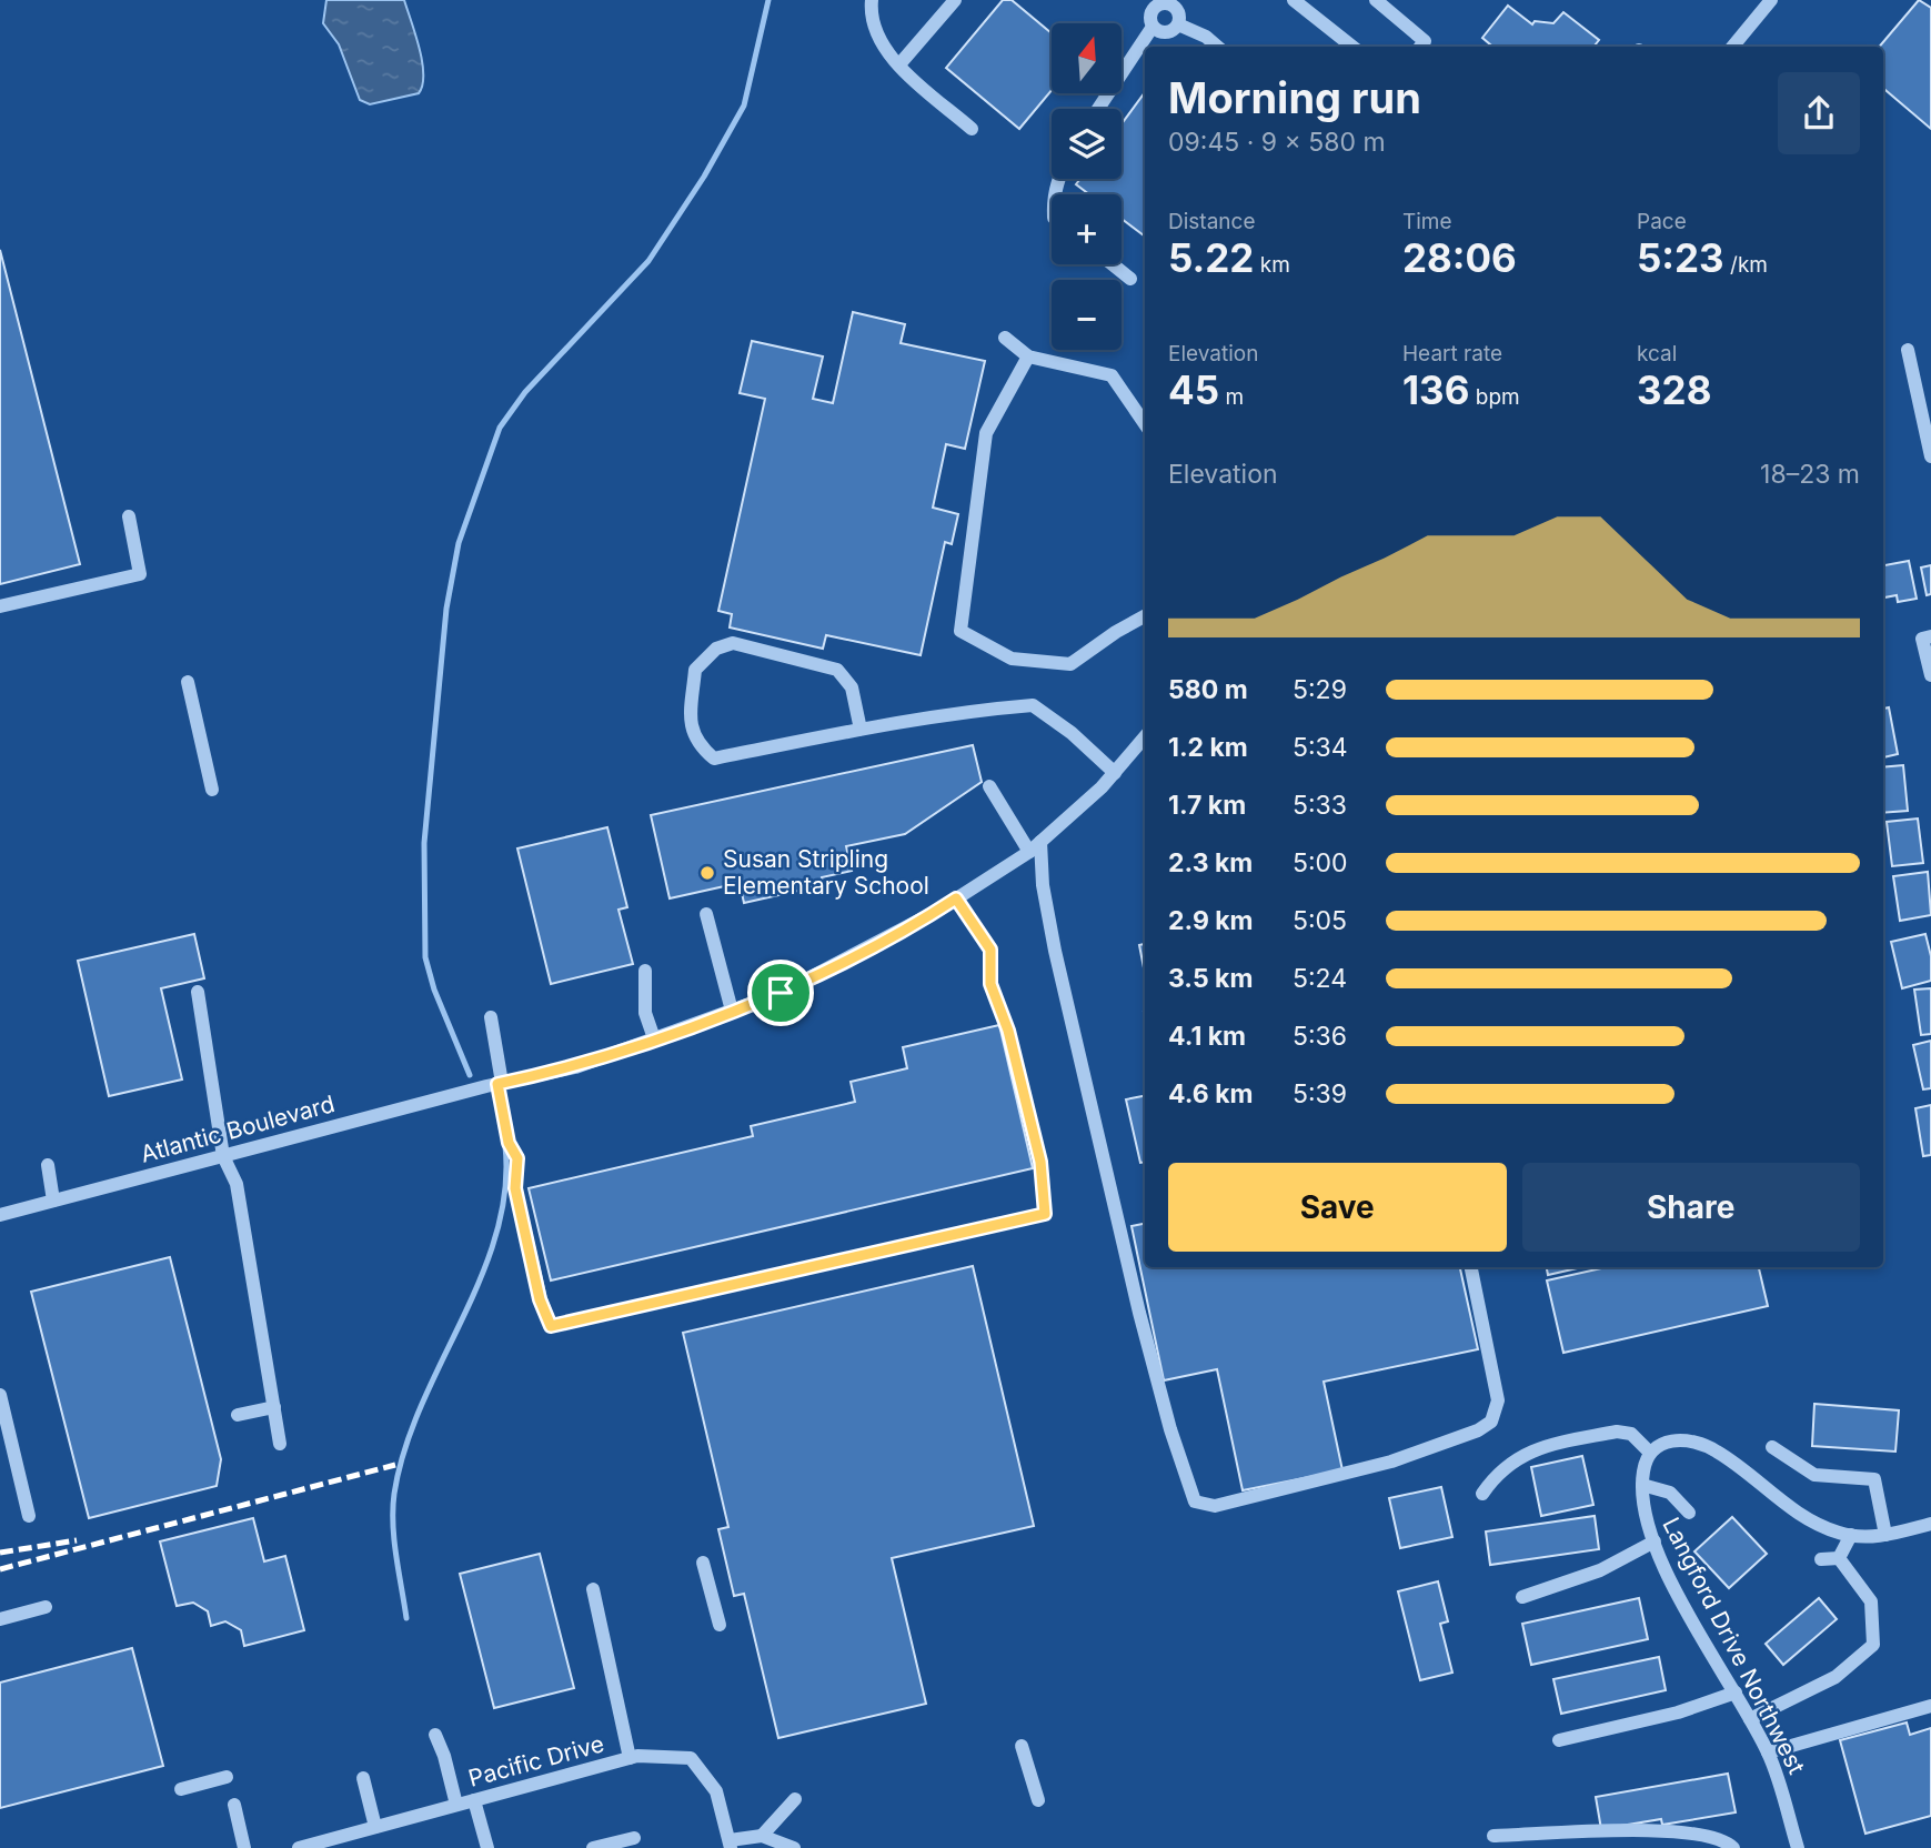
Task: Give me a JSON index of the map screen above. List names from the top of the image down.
{
  "streets": {
    "street": ["Atlantic Boulevard", "Langford Drive Northwest", "Pacific Drive"]
  },
  "places": ["Susan Stripling Elementary School"],
  "north": "top",
  "page": {
    "map_buttons": ["+", "−"],
    "heading": ["Morning run", "09:45 · 9 × 580 m"],
    "stats": [
      ["Distance", "5.22 km"],
      ["Time", "28:06"],
      ["Pace", "5:23 /km"],
      ["Elevation", "45 m"],
      ["Heart rate", "136 bpm"],
      ["kcal", "328"]
    ],
    "chart": ["Elevation", "18–23 m"],
    "list": [
      {
        "name": "580 m",
        "note": "5:29"
      },
      {
        "name": "1.2 km",
        "note": "5:34"
      },
      {
        "name": "1.7 km",
        "note": "5:33"
      },
      {
        "name": "2.3 km",
        "note": "5:00"
      },
      {
        "name": "2.9 km",
        "note": "5:05"
      },
      {
        "name": "3.5 km",
        "note": "5:24"
      },
      {
        "name": "4.1 km",
        "note": "5:36"
      },
      {
        "name": "4.6 km",
        "note": "5:39"
      }
    ],
    "buttons": ["Save", "Share"]
  }
}
